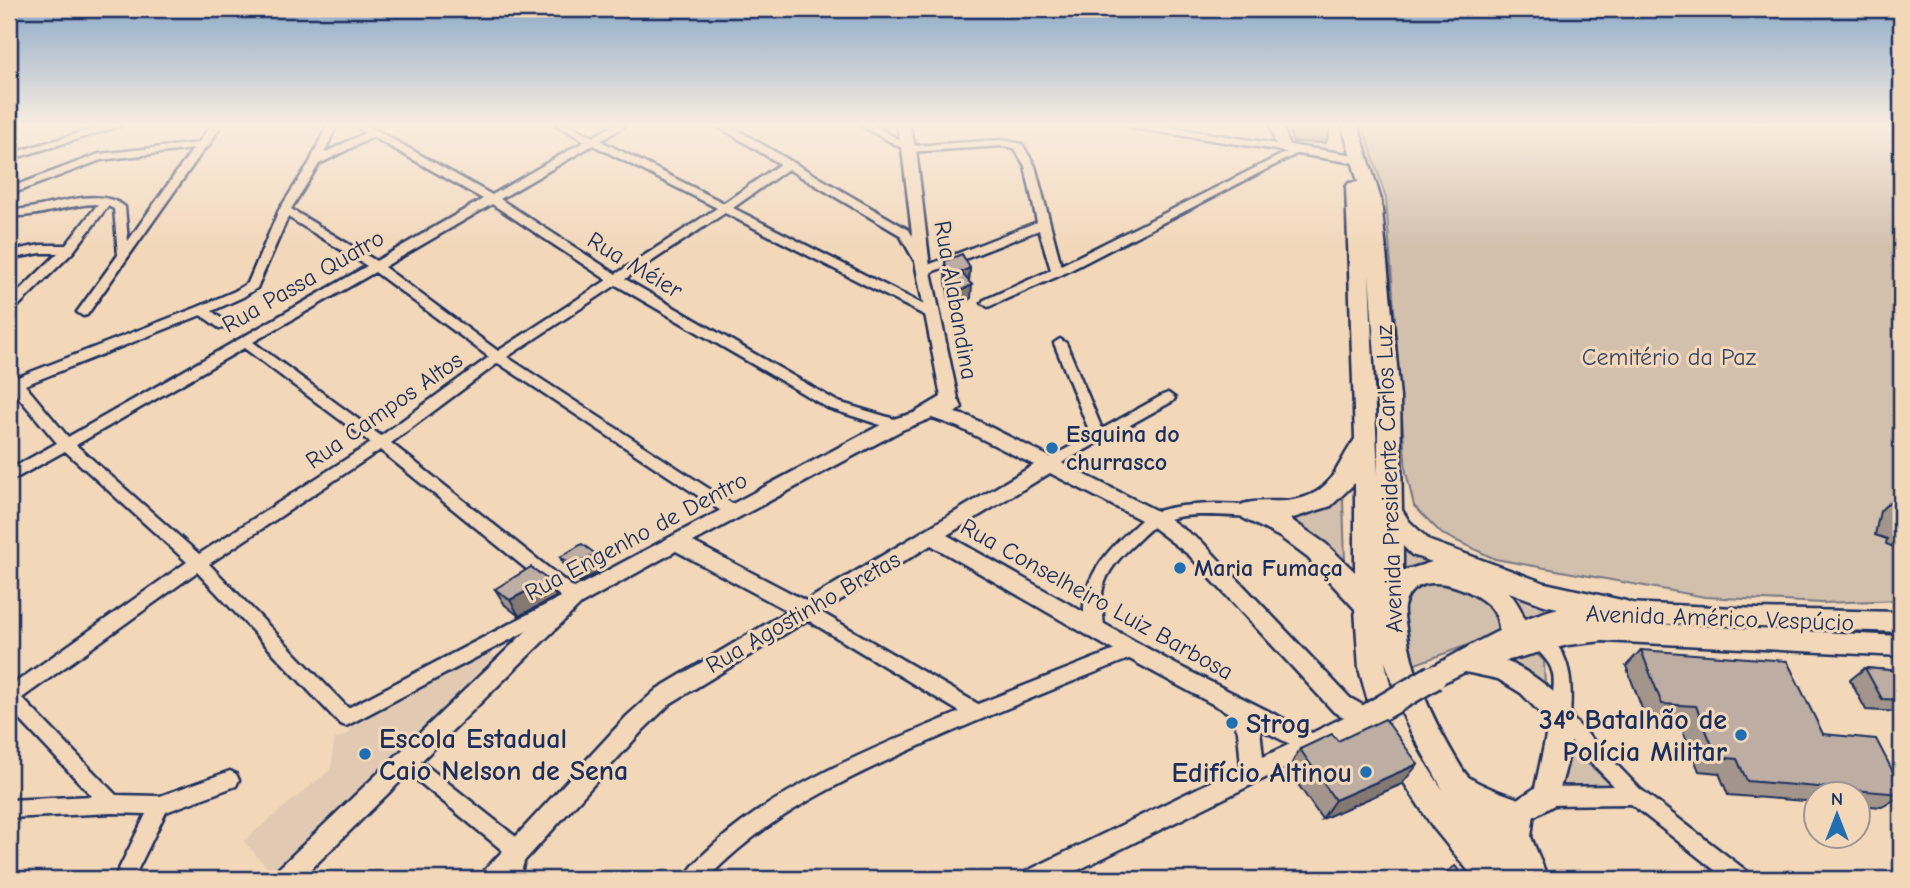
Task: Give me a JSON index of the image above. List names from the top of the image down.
{
  "streets": {
    "main road": ["Avenida Presidente Carlos Luz", "Avenida Américo Vespúcio"],
    "street": [
      "Rua Méier",
      "Rua Passa Quatro",
      "Rua Alabandina",
      "Rua Campos Altos",
      "Rua Engenho de Dentro",
      "Rua Conselheiro Luiz Barbosa",
      "Rua Agostinho Bretas"
    ]
  },
  "crossings": [
    ["Rua Méier", "Rua Passa Quatro"],
    ["Rua Méier", "Rua Campos Altos"],
    ["Rua Méier", "Rua Engenho de Dentro"],
    ["Rua Alabandina", "Rua Engenho de Dentro"],
    ["Rua Campos Altos", "Rua Engenho de Dentro"],
    ["Rua Conselheiro Luiz Barbosa", "Rua Agostinho Bretas"]
  ],
  "parks": ["Cemitério da Paz"],
  "places": [
    "Esquina do churrasco",
    "Maria Fumaça",
    "Strog",
    "34º Batalhão de Polícia Militar",
    "Escola Estadual Caio Nelson de Sena",
    "Edifício Altinou"
  ],
  "north": "top"
}
